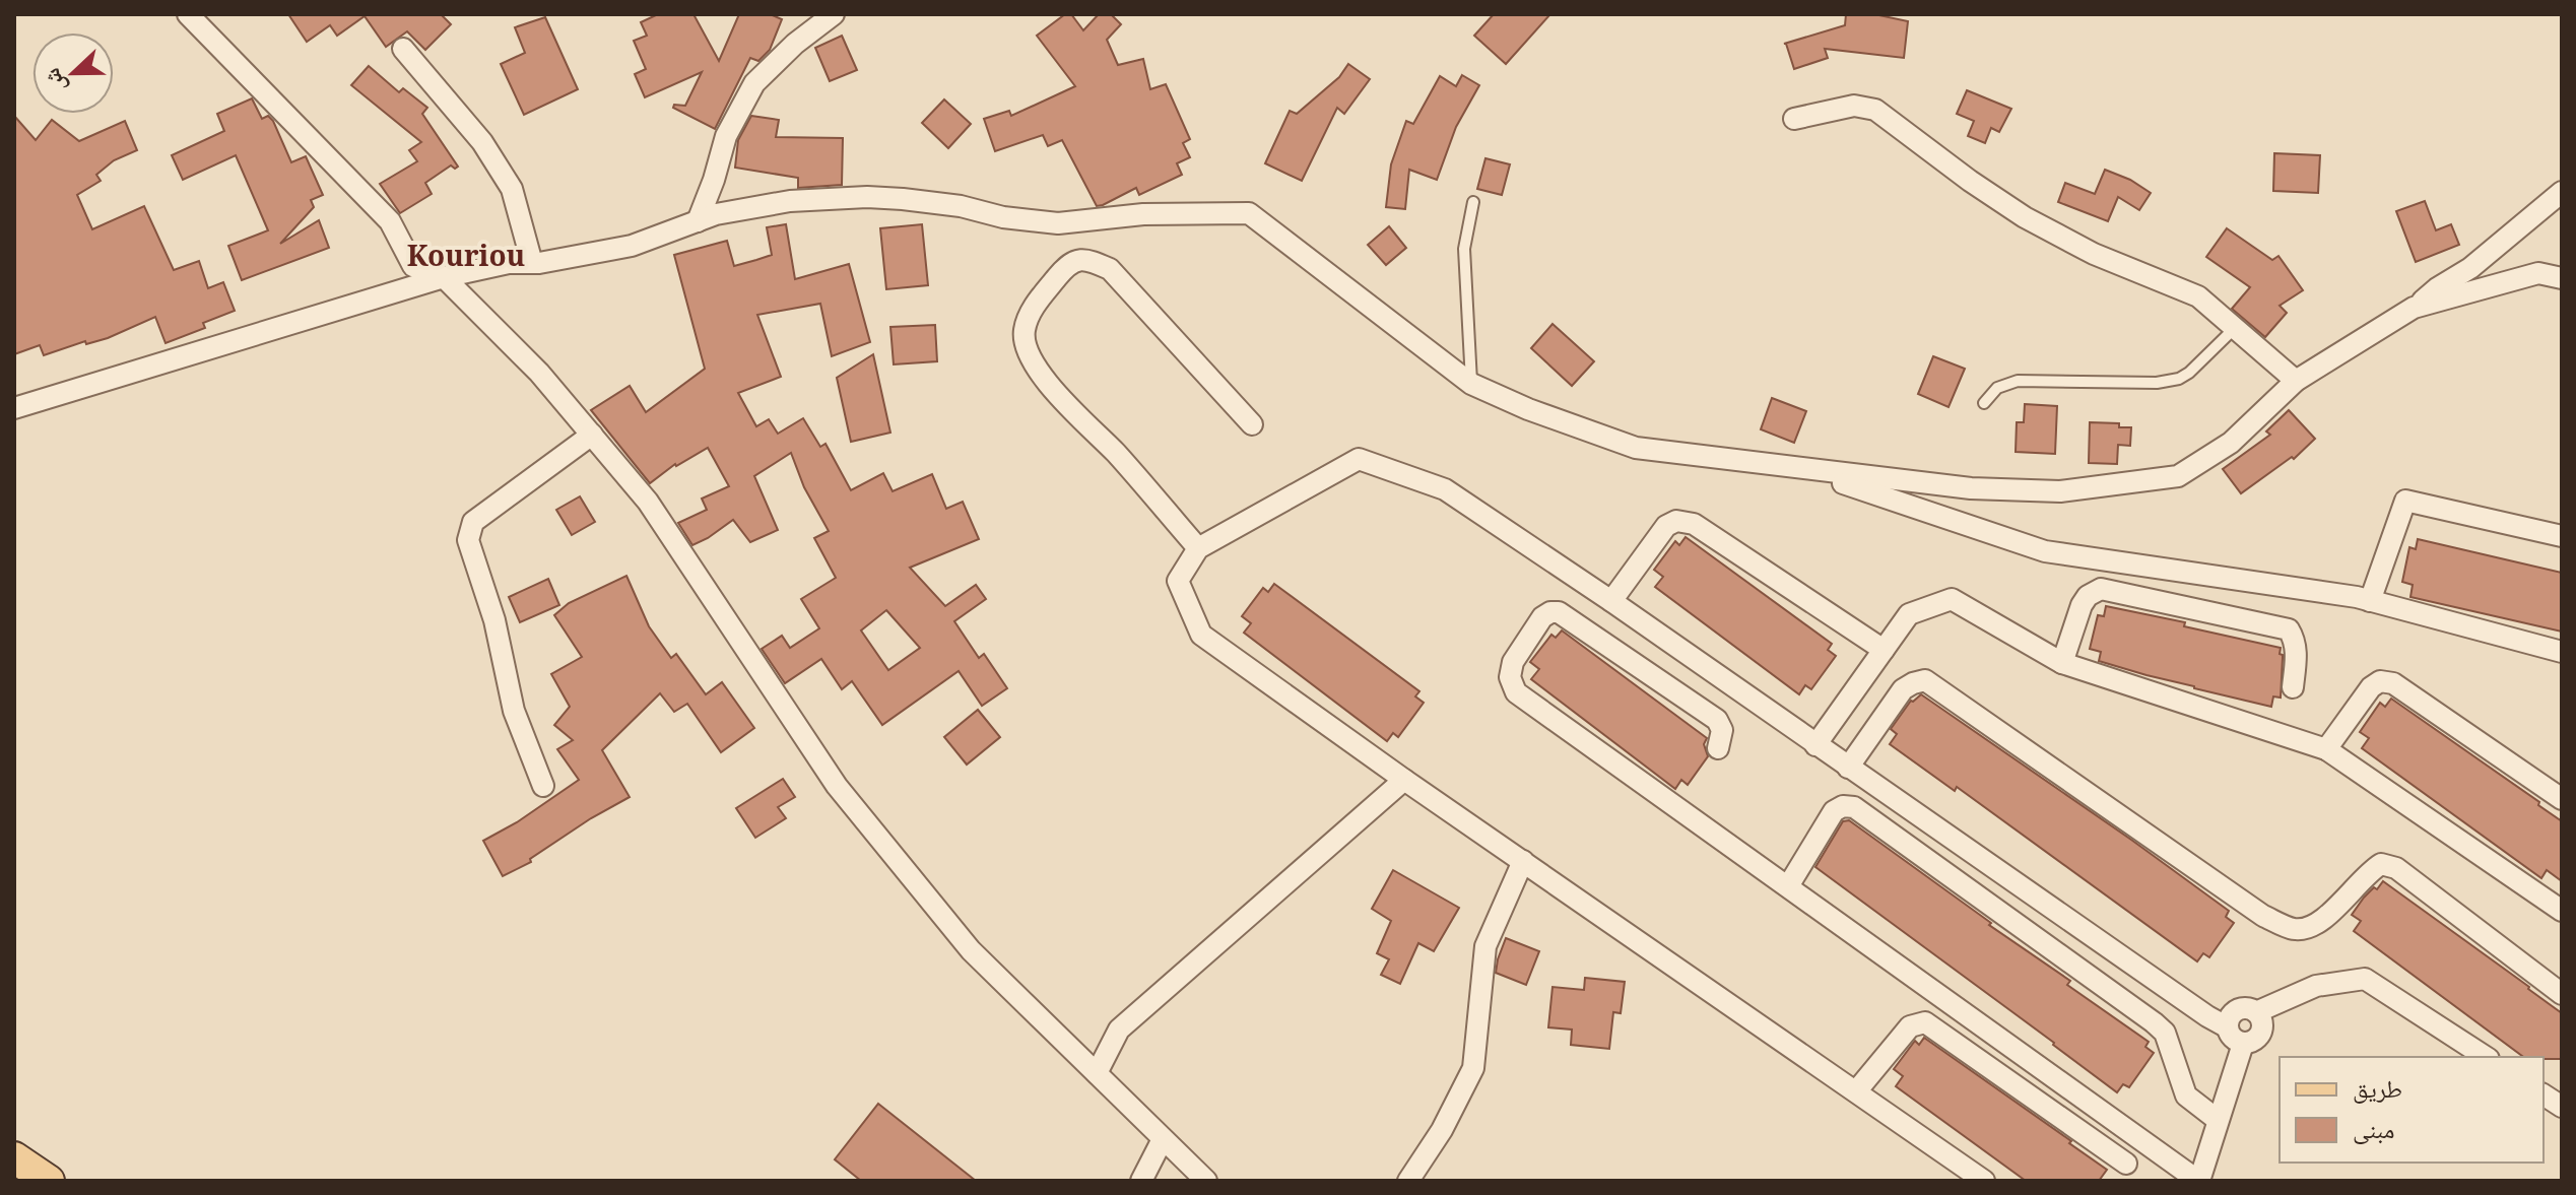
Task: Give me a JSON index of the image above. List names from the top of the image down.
{
  "districts": ["Kouriou"],
  "legend": ["طريق", "مبنى"],
  "north": "left"
}
